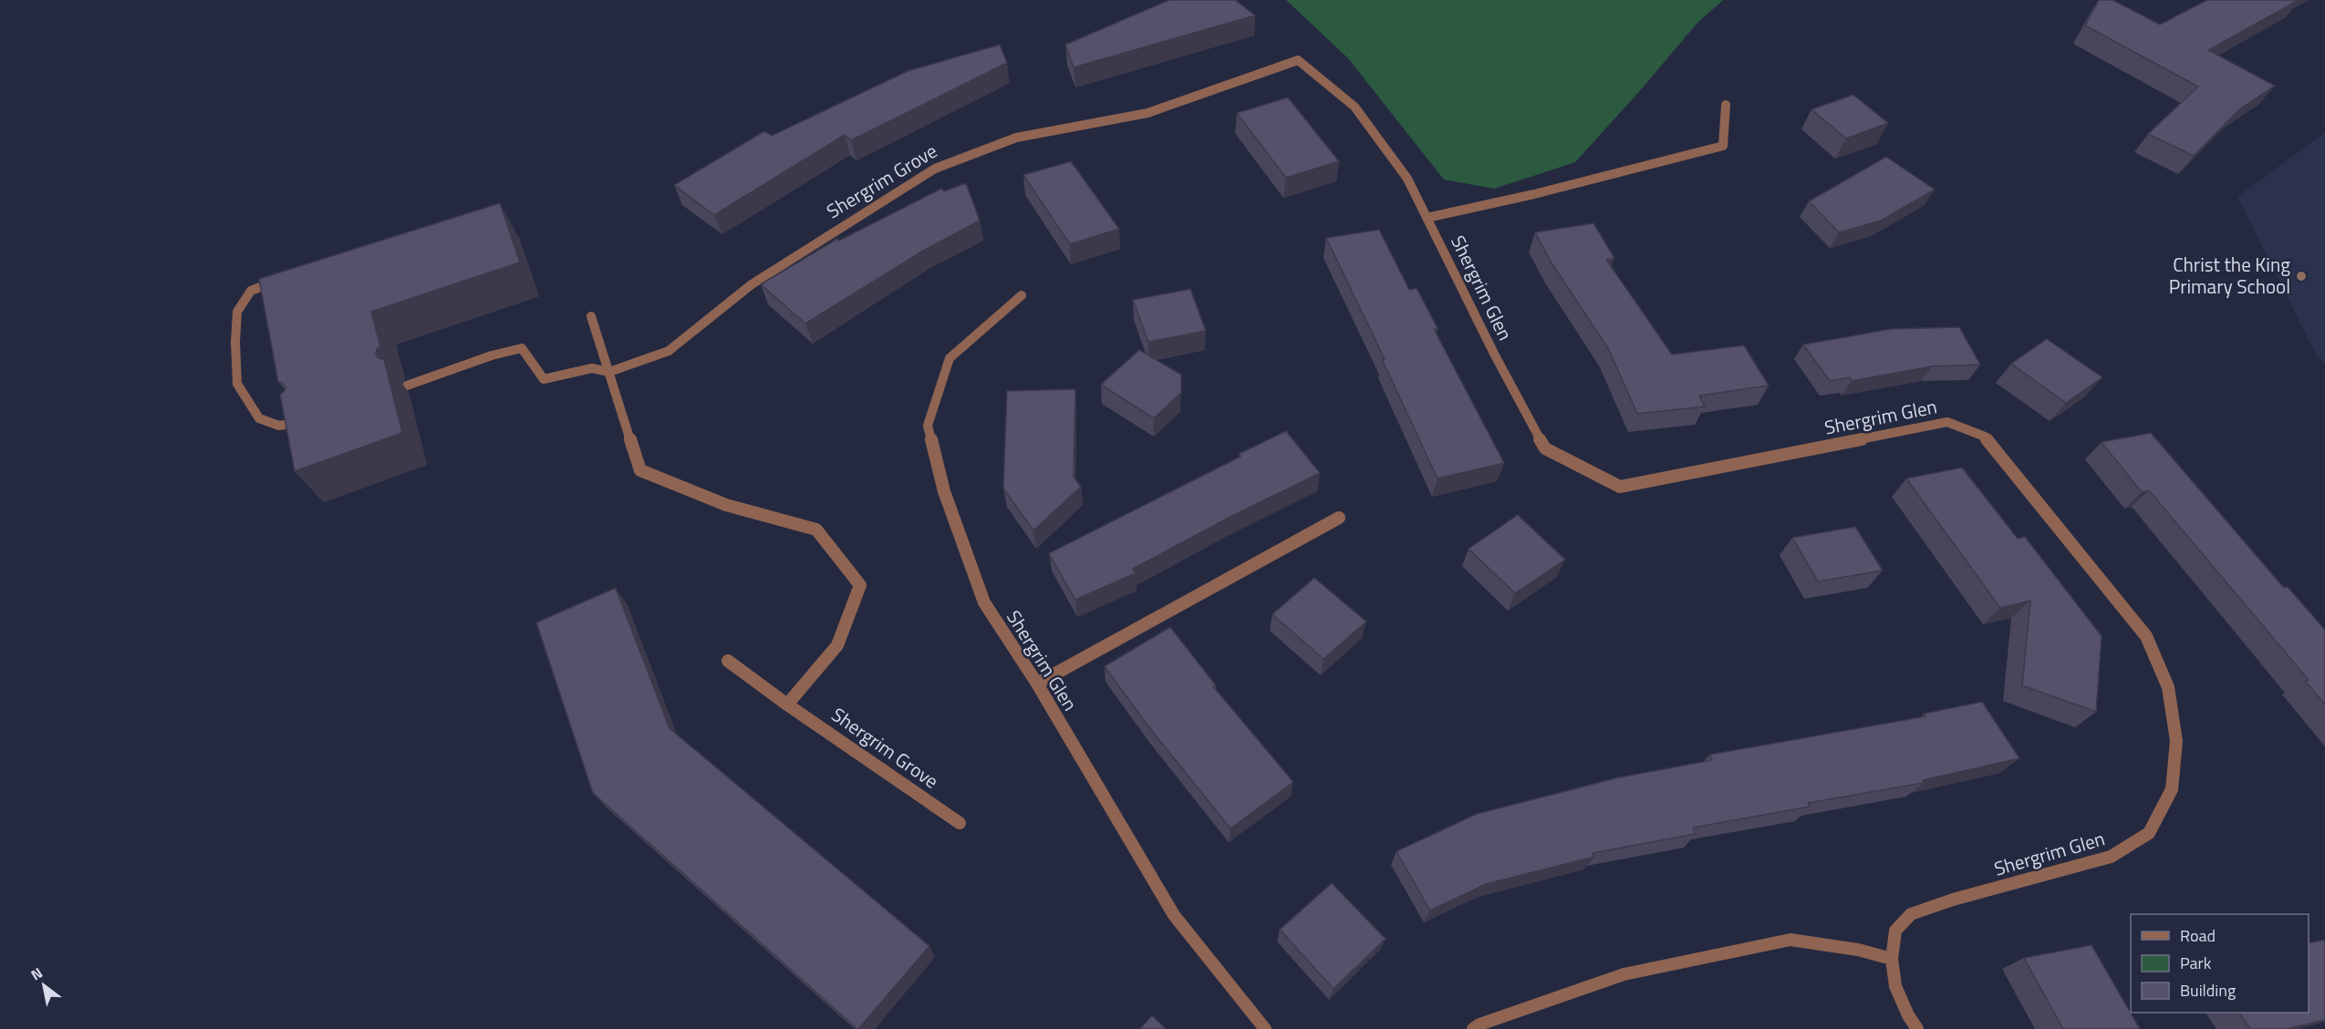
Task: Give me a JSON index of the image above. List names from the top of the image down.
{
  "streets": {
    "street": ["Shergrim Grove", "Shergrim Glen"]
  },
  "crossings": [
    ["Shergrim Grove", "Shergrim Glen"]
  ],
  "places": ["Christ the King Primary School"],
  "legend": ["Road", "Park", "Building"],
  "north": "top left"
}
